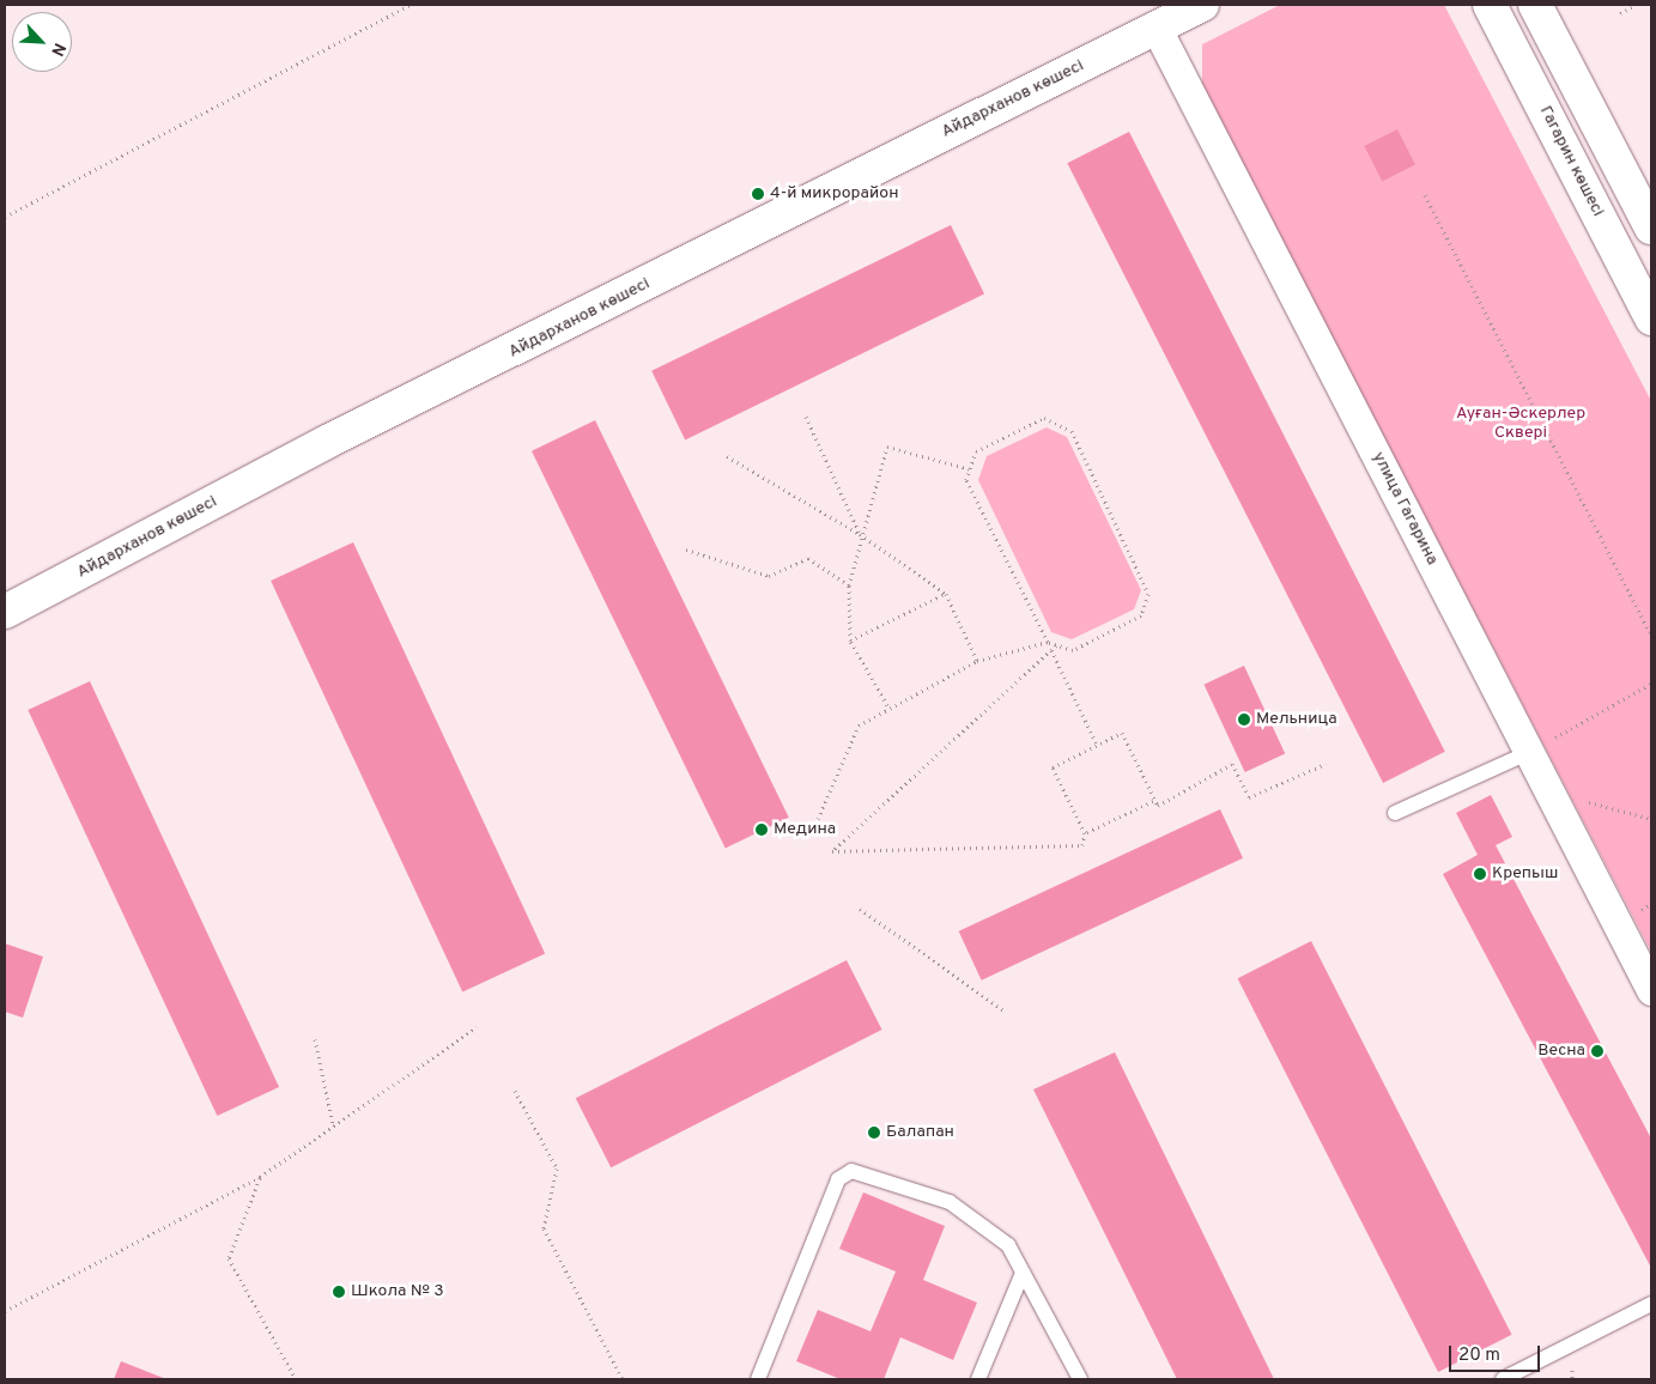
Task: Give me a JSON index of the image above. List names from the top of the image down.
{
  "streets": {
    "street": ["Айдарханов көшесі", "Гагарин көшесі", "улица Гагарина"]
  },
  "crossings": [
    ["Айдарханов көшесі", "улица Гагарина"]
  ],
  "parks": ["Ауған-Әскерлер Сквері"],
  "places": [
    "4-й микрорайон",
    "Мельница",
    "Медина",
    "Крепыш",
    "Весна",
    "Балапан",
    "Школа № 3"
  ],
  "scale_bar": "20 m",
  "north": "bottom right"
}
